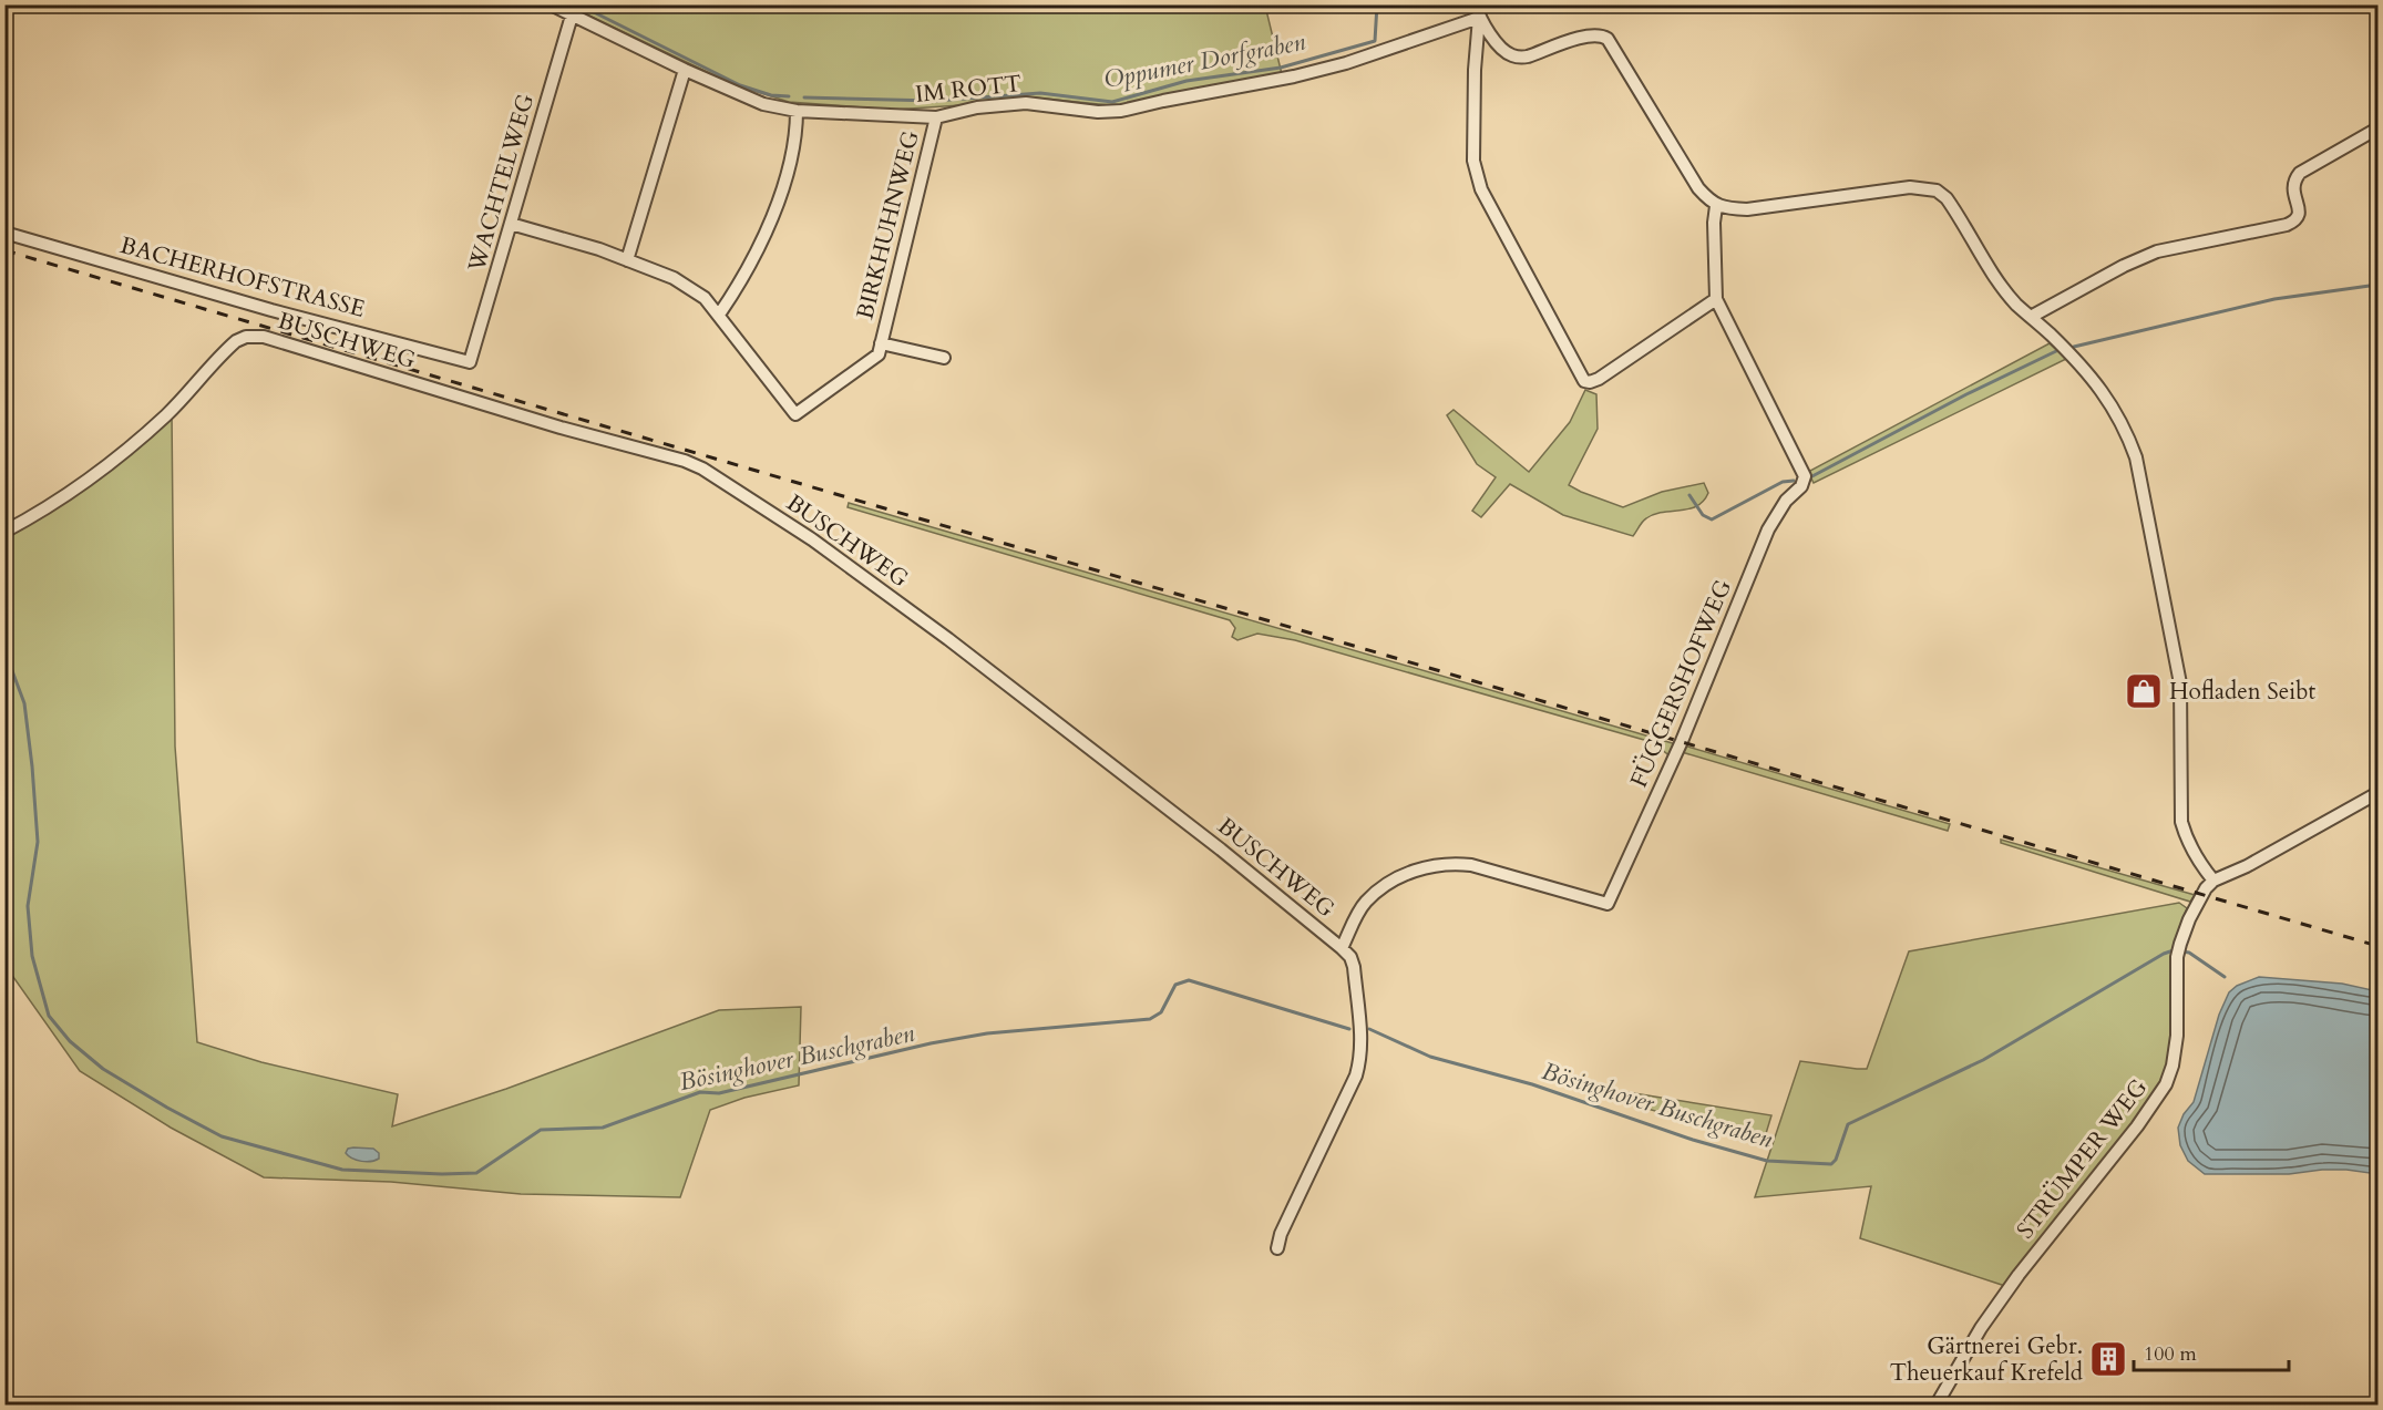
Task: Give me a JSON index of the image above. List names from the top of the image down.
{
  "streets": {
    "street": [
      "IM ROTT",
      "WACHTELWEG",
      "BIRKHUHNWEG",
      "BACHERHOFSTRASSE",
      "BUSCHWEG",
      "FÜGGERSHOFWEG",
      "STRÜMPER WEG"
    ]
  },
  "crossings": [
    ["IM ROTT", "WACHTELWEG"],
    ["IM ROTT", "BIRKHUHNWEG"],
    ["WACHTELWEG", "BACHERHOFSTRASSE"],
    ["BUSCHWEG", "FÜGGERSHOFWEG"]
  ],
  "water": ["Oppumer Dorfgraben", "Bösinghover Buschgraben"],
  "places": {
    "shop": ["Hofladen Seibt"],
    "building": ["Gärtnerei Gebr. Theuerkauf Krefeld"]
  },
  "scale_bar": "100 m"
}
